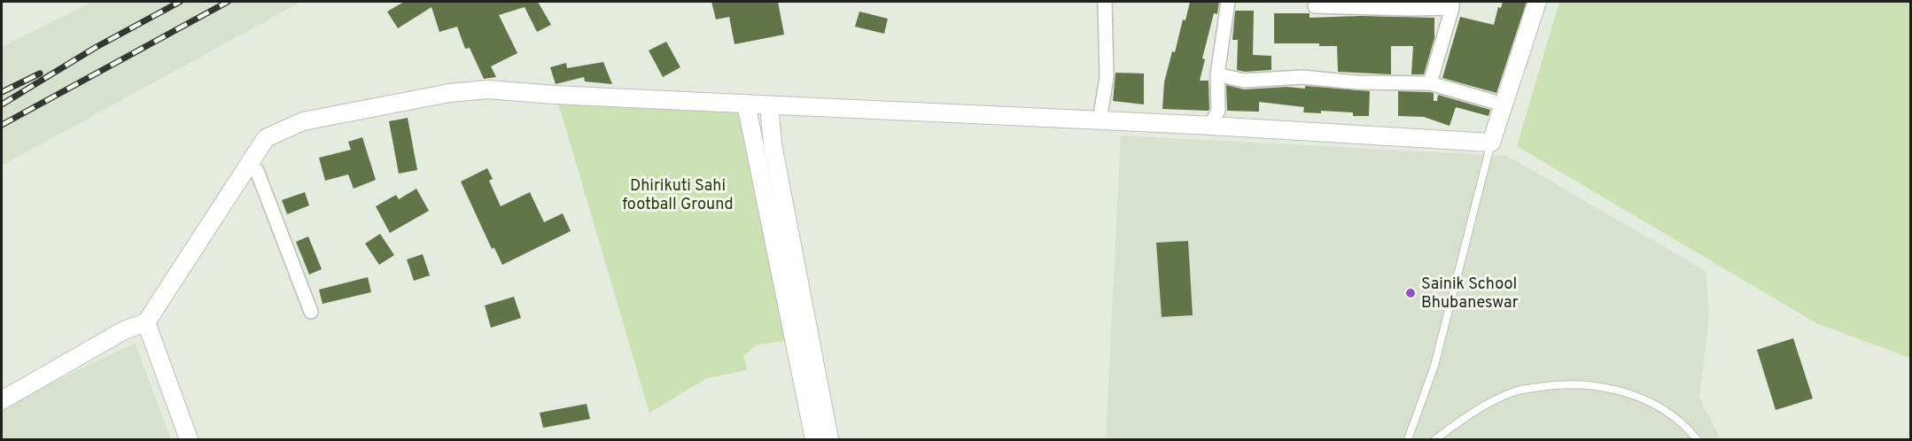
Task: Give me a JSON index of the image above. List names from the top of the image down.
{
  "parks": ["Dhirikuti Sahi football Ground"],
  "places": ["Sainik School Bhubaneswar"]
}
